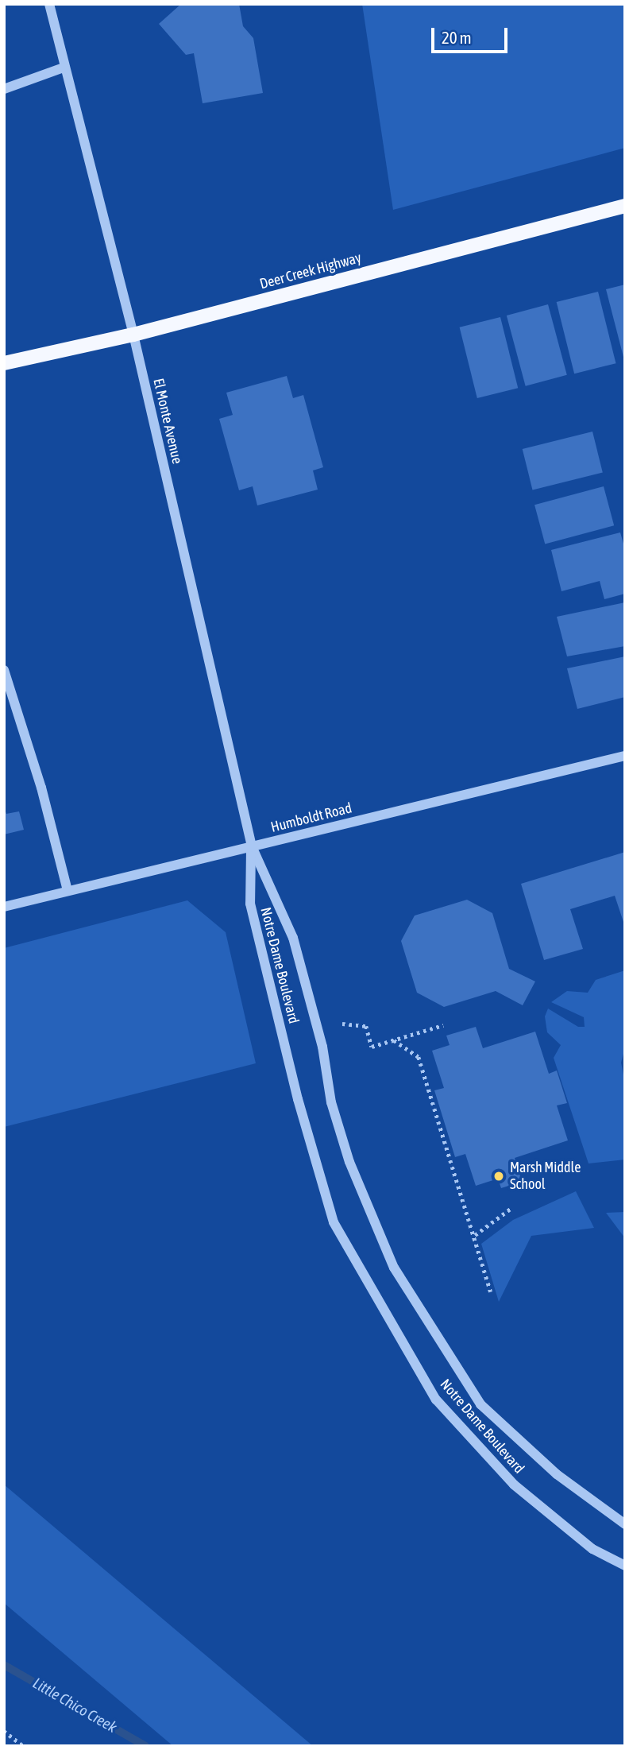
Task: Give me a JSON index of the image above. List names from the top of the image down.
{
  "streets": {
    "main road": ["Deer Creek Highway"],
    "street": ["El Monte Avenue", "Humboldt Road", "Notre Dame Boulevard"]
  },
  "crossings": [
    ["Deer Creek Highway", "El Monte Avenue"],
    ["El Monte Avenue", "Humboldt Road"],
    ["El Monte Avenue", "Notre Dame Boulevard"],
    ["Humboldt Road", "Notre Dame Boulevard"]
  ],
  "water": ["Little Chico Creek"],
  "places": ["Marsh Middle School"],
  "scale_bar": "20 m"
}
